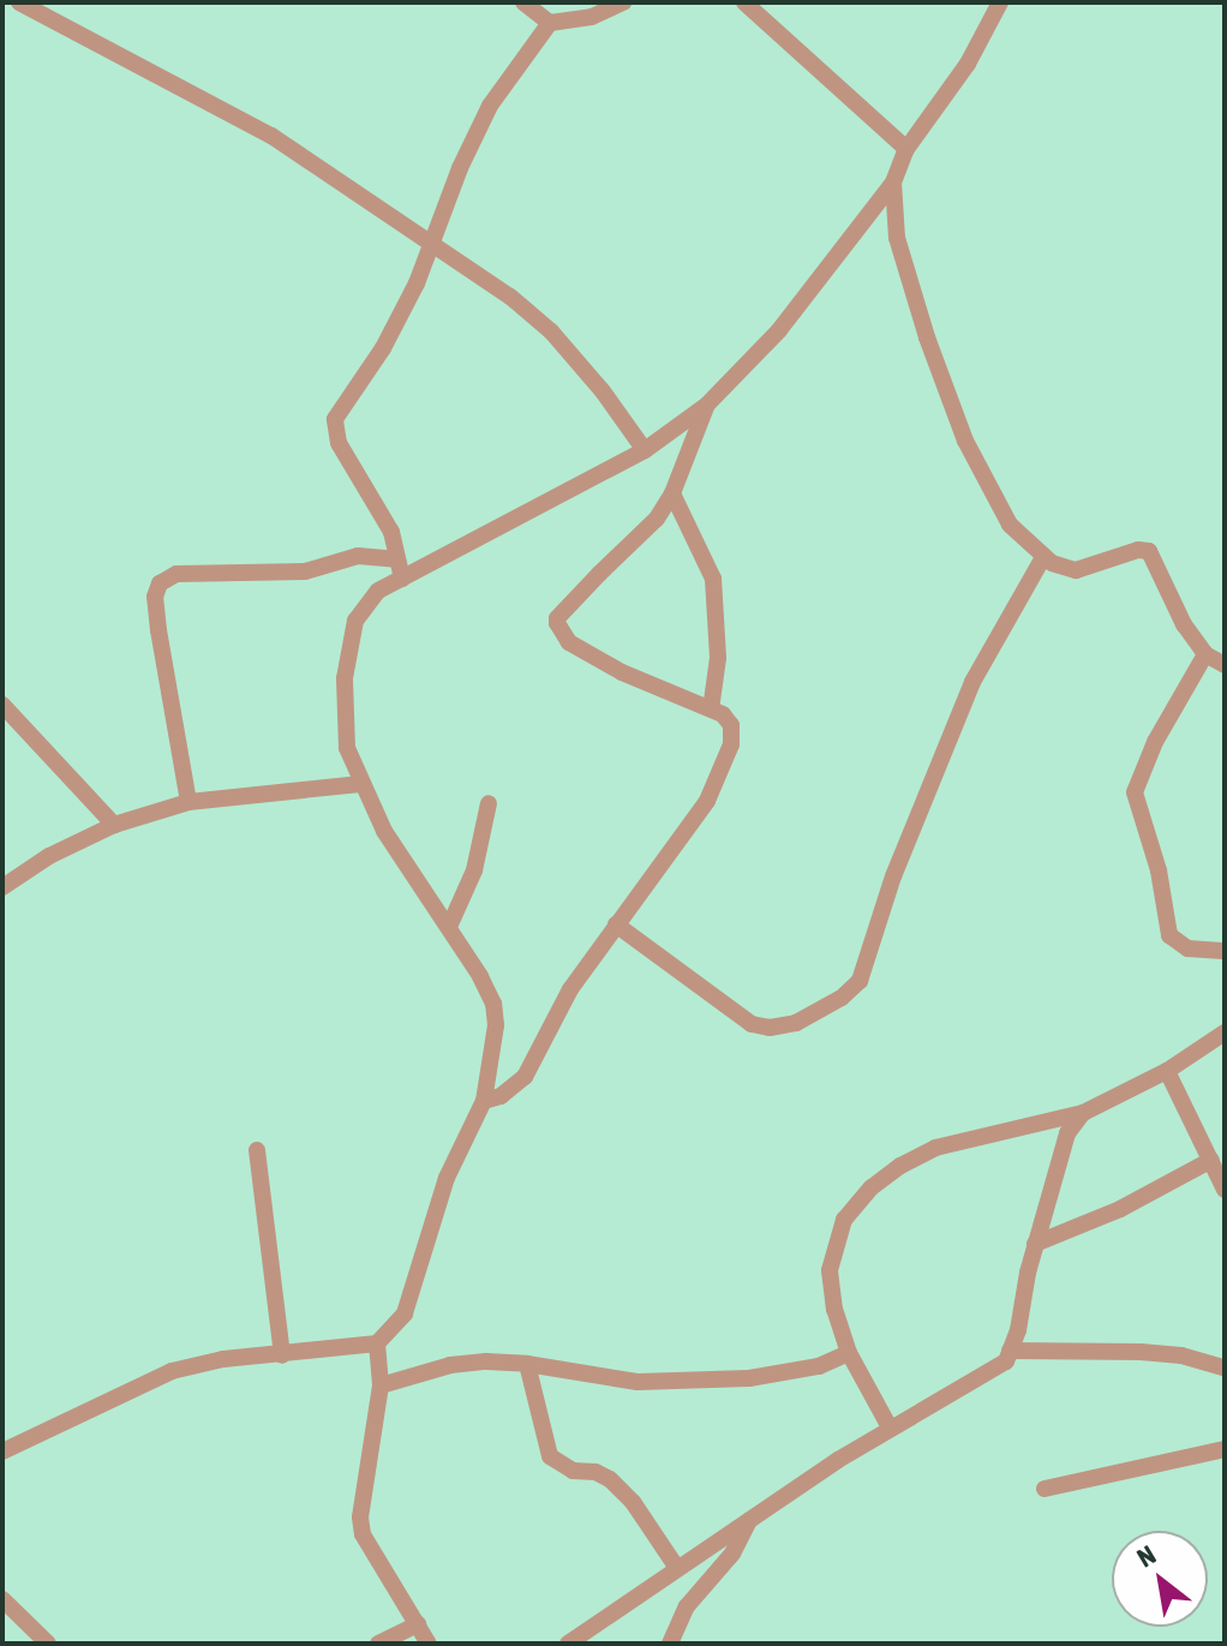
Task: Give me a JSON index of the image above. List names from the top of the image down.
{
  "north": "top left"
}
